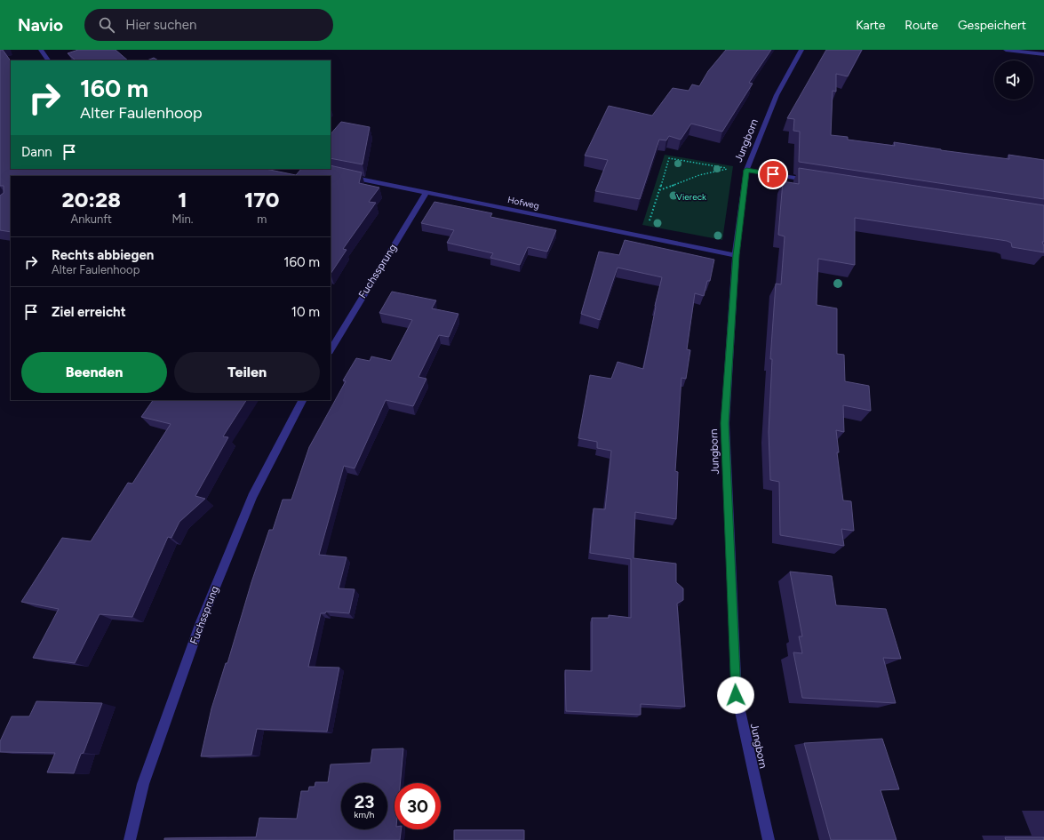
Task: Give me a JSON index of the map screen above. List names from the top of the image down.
{
  "streets": {
    "street": ["Jungborn", "Hofweg", "Fuchssprung"]
  },
  "crossings": [
    ["Jungborn", "Hofweg"],
    ["Hofweg", "Fuchssprung"]
  ],
  "parks": ["Viereck"],
  "page": {
    "header": "Navio",
    "search": "Hier suchen",
    "nav": ["Karte", "Route", "Gespeichert"],
    "turn": ["160 m", "Alter Faulenhoop"],
    "then": "Dann",
    "eta": [
      "20:28",
      "Ankunft",
      "1",
      "Min.",
      "170",
      "m"
    ],
    "list": [
      {
        "name": "Rechts abbiegen",
        "note": "Alter Faulenhoop",
        "value": "160 m"
      },
      {
        "name": "Ziel erreicht",
        "value": "10 m"
      }
    ],
    "buttons": ["Beenden", "Teilen"],
    "speed": "23 km/h",
    "limit": "30"
  }
}
